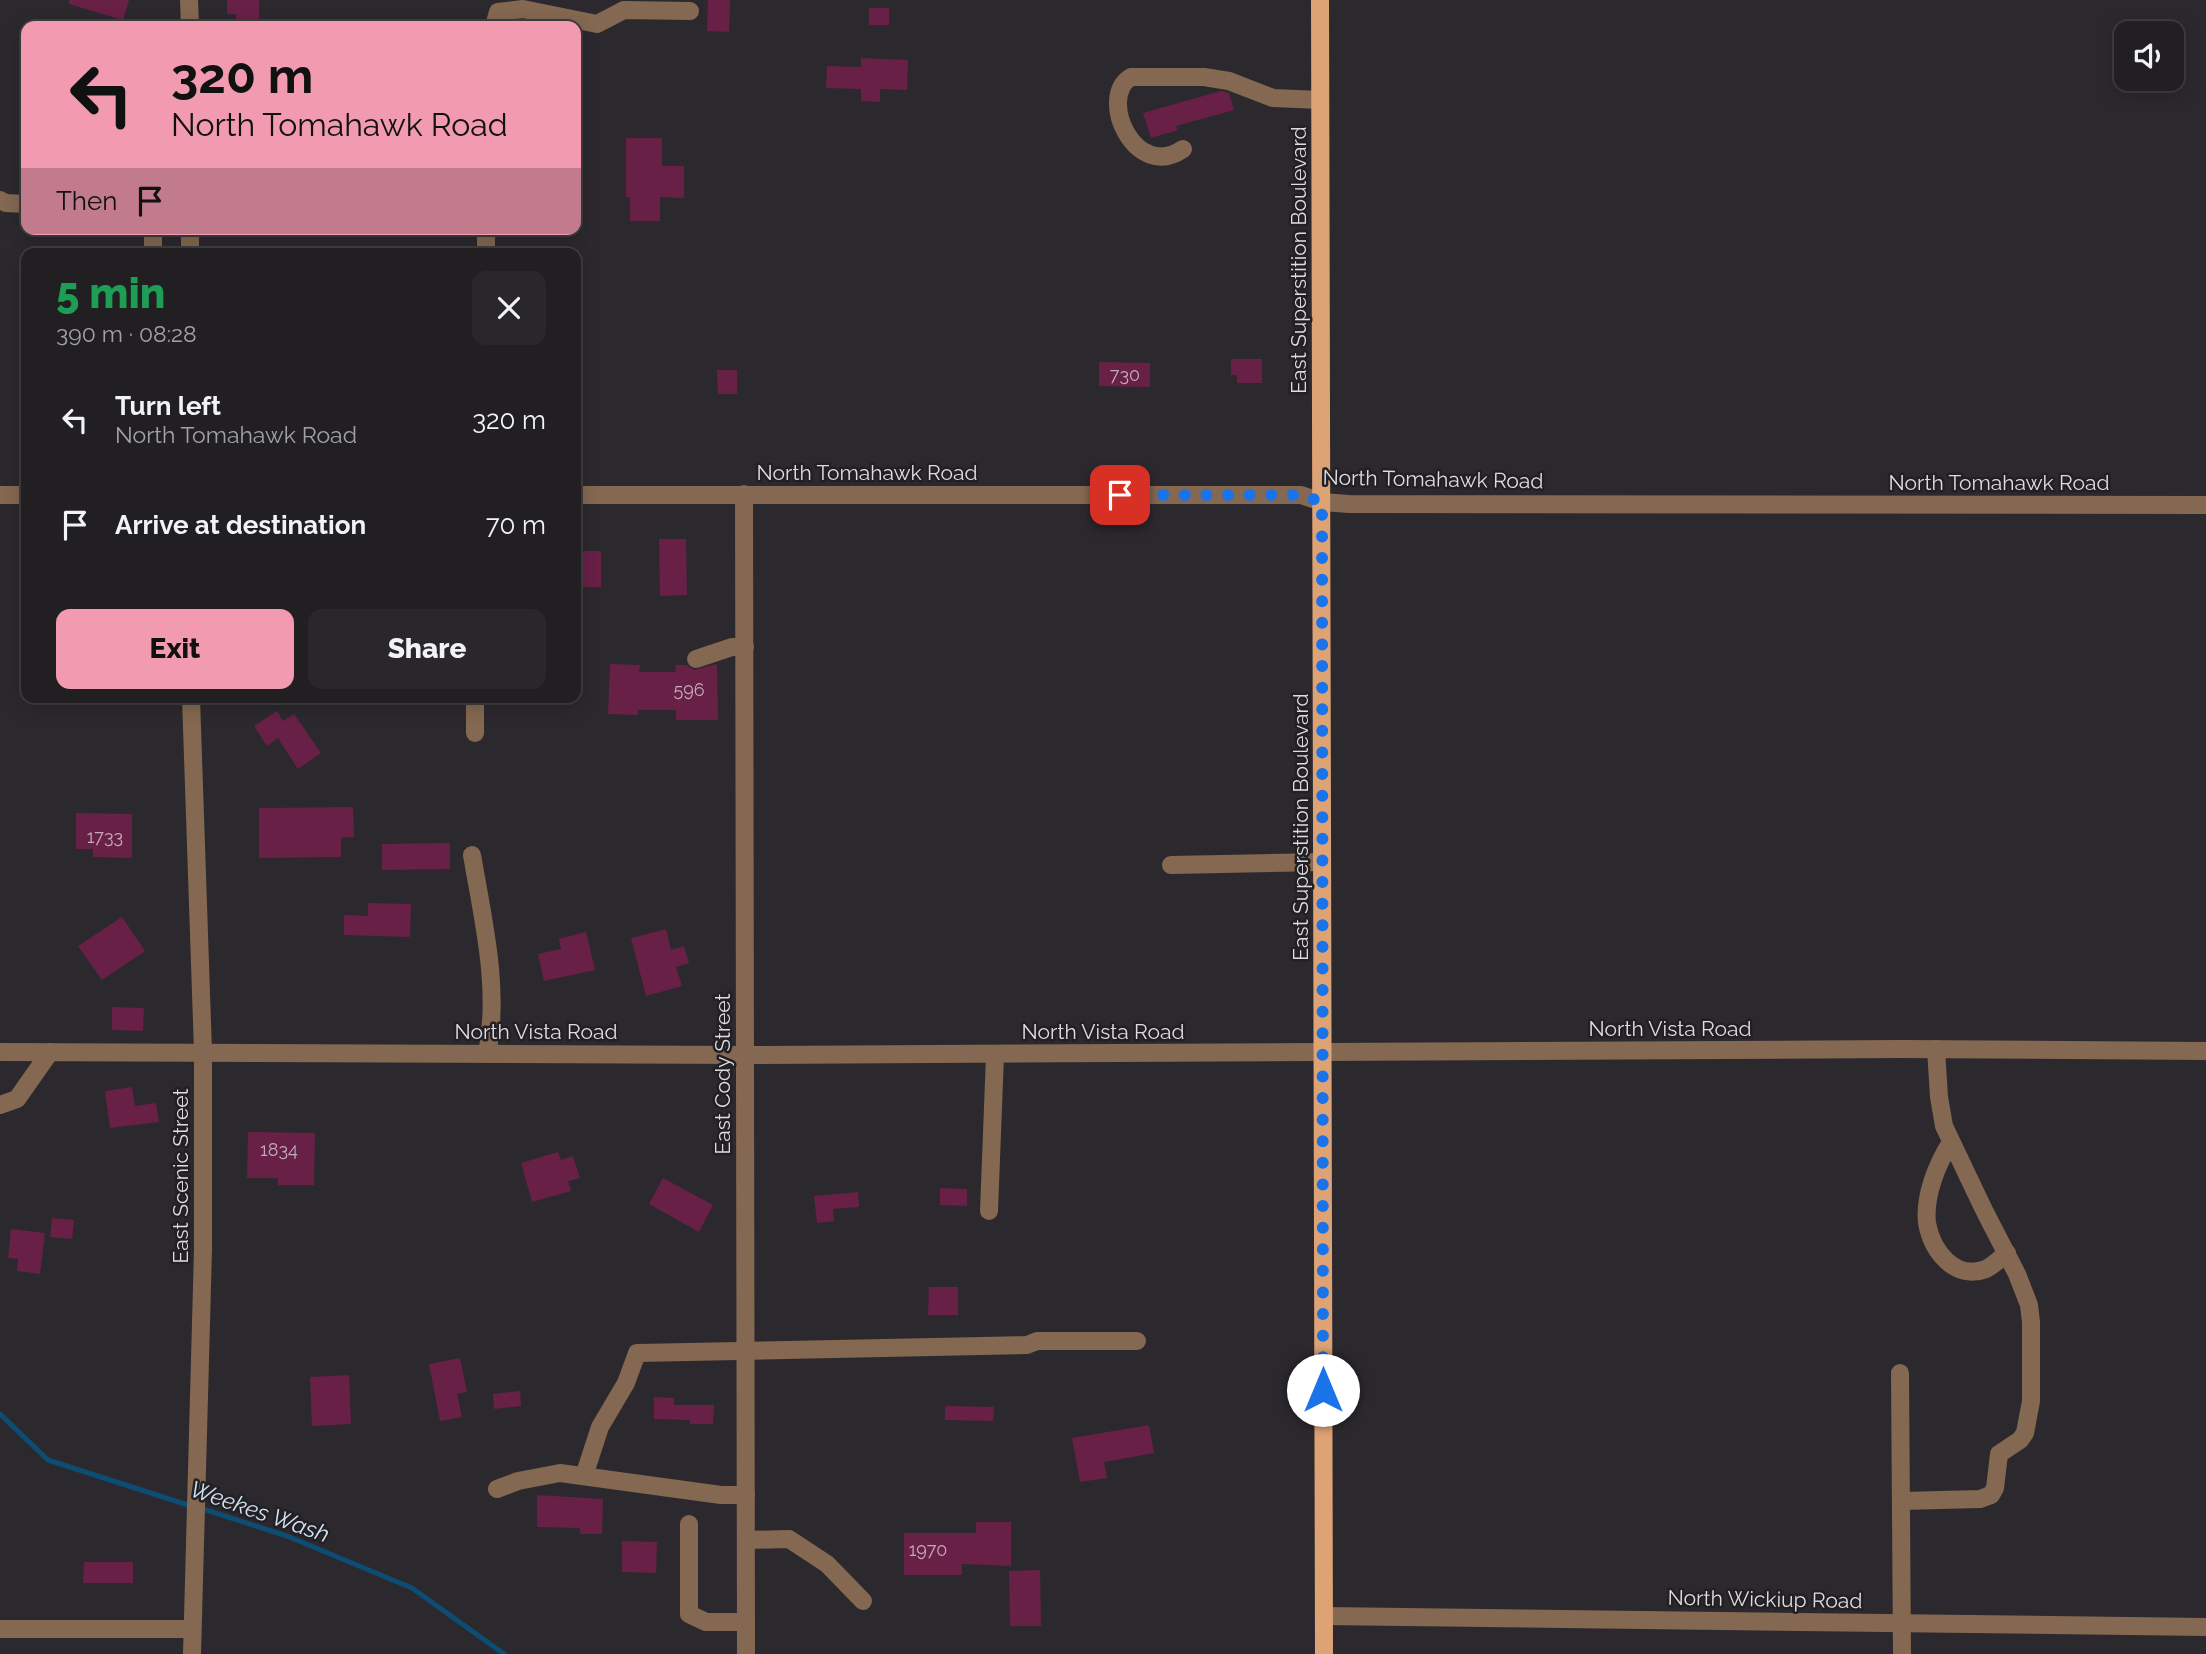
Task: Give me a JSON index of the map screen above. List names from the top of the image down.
{
  "streets": {
    "main road": ["East Superstition Boulevard"],
    "street": [
      "North Tomahawk Road",
      "North Vista Road",
      "East Cody Street",
      "East Scenic Street",
      "North Wickiup Road"
    ]
  },
  "crossings": [
    ["East Superstition Boulevard", "North Tomahawk Road"],
    ["East Superstition Boulevard", "North Vista Road"],
    ["East Superstition Boulevard", "North Wickiup Road"],
    ["North Tomahawk Road", "East Cody Street"],
    ["North Vista Road", "East Cody Street"],
    ["North Vista Road", "East Scenic Street"]
  ],
  "water": ["Weekes Wash"],
  "house_numbers": [
    "730",
    "596",
    "1733",
    "1834",
    "1970"
  ],
  "page": {
    "turn": ["320 m", "North Tomahawk Road"],
    "then": "Then",
    "heading": ["5 min", "390 m · 08:28"],
    "list": [
      {
        "name": "Turn left",
        "note": "North Tomahawk Road",
        "value": "320 m"
      },
      {
        "name": "Arrive at destination",
        "value": "70 m"
      }
    ],
    "buttons": ["Exit", "Share"]
  }
}
